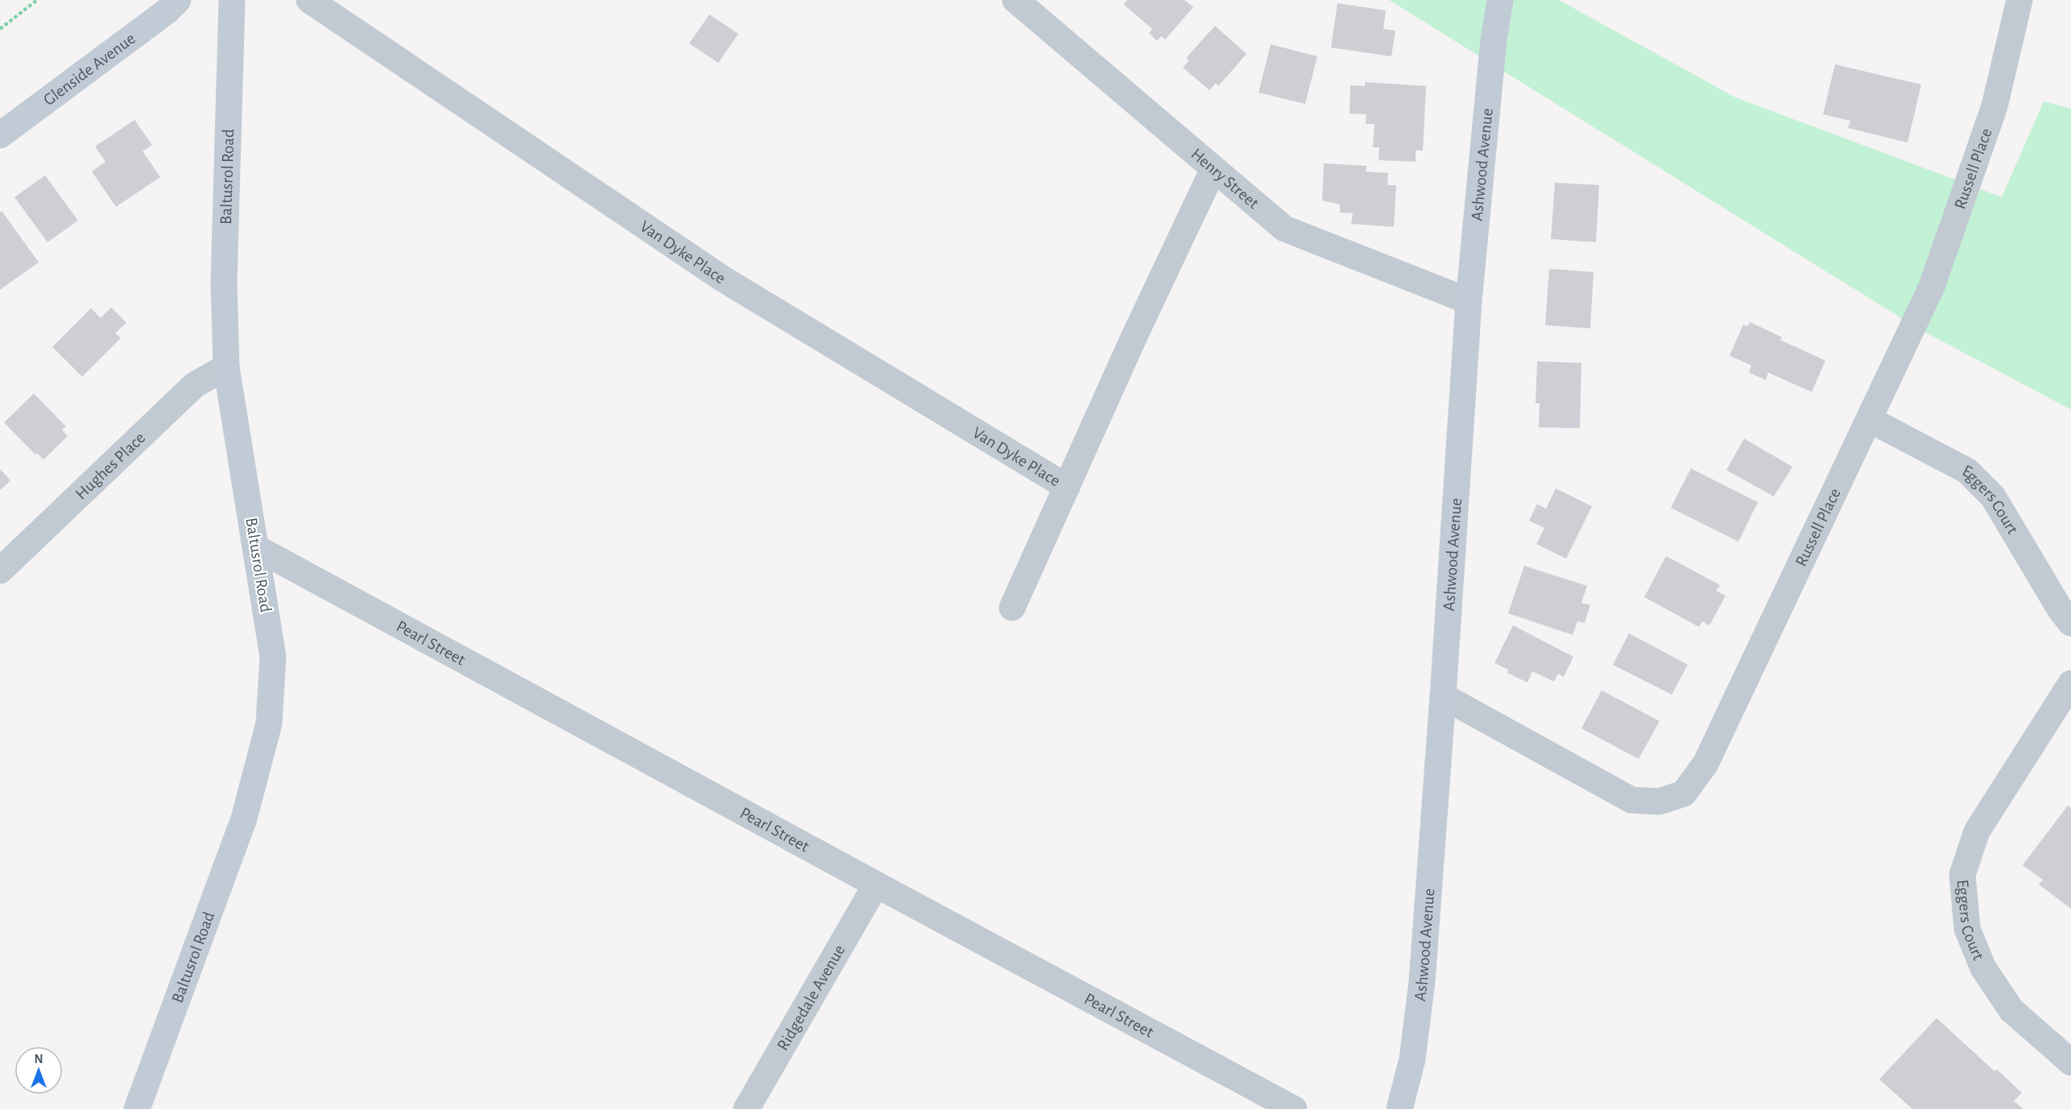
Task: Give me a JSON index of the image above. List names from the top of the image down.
{
  "streets": {
    "main road": ["Glenside Avenue", "Ashwood Avenue", "Baltusrol Road"],
    "street": [
      "Russell Place",
      "Henry Street",
      "Van Dyke Place",
      "Hughes Place",
      "Eggers Court",
      "Pearl Street",
      "Ridgedale Avenue"
    ]
  },
  "crossings": [
    ["Ashwood Avenue", "Russell Place"],
    ["Ashwood Avenue", "Henry Street"],
    ["Russell Place", "Eggers Court"],
    ["Baltusrol Road", "Hughes Place"],
    ["Baltusrol Road", "Pearl Street"],
    ["Henry Street", "Van Dyke Place"],
    ["Pearl Street", "Ridgedale Avenue"]
  ],
  "north": "top"
}
